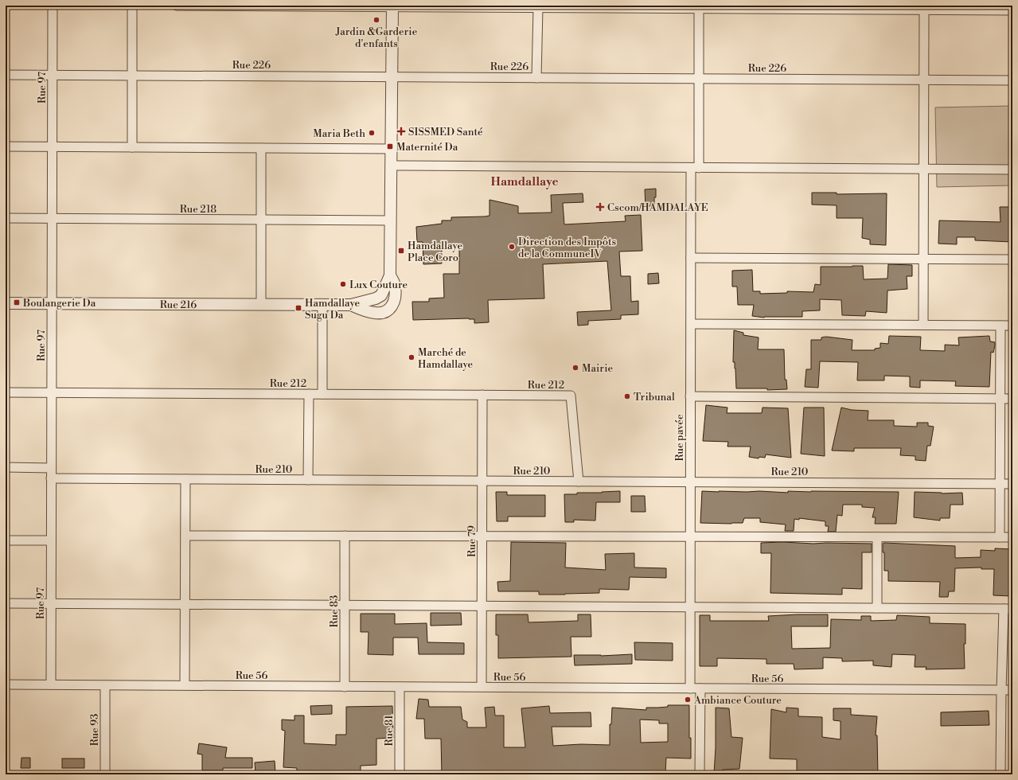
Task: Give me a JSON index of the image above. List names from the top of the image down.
{
  "streets": {
    "street": [
      "Rue 226",
      "Rue 97",
      "Rue 218",
      "Rue 216",
      "Rue 212",
      "Rue pavée",
      "Rue 210",
      "Rue 79",
      "Rue 83",
      "Rue 56",
      "Rue 93",
      "Rue 81"
    ]
  },
  "crossings": [
    ["Rue 226", "Rue 97"],
    ["Rue 226", "Rue pavée"],
    ["Rue 97", "Rue 218"],
    ["Rue 97", "Rue 216"],
    ["Rue 97", "Rue 212"],
    ["Rue 97", "Rue 210"],
    ["Rue 97", "Rue 56"],
    ["Rue 212", "Rue 210"],
    ["Rue 212", "Rue 79"],
    ["Rue pavée", "Rue 210"],
    ["Rue pavée", "Rue 56"],
    ["Rue 210", "Rue 79"],
    ["Rue 79", "Rue 56"],
    ["Rue 83", "Rue 56"],
    ["Rue 56", "Rue 93"],
    ["Rue 56", "Rue 81"]
  ],
  "districts": ["Hamdallaye"],
  "places": {
    "other": [
      "Jardin &Garderie d'enfants",
      "Maria Beth",
      "Direction des Impôts de la CommuneIV",
      "Lux Couture",
      "Marché de Hamdallaye",
      "Mairie",
      "Tribunal",
      "Ambiance Couture"
    ],
    "health": ["SISSMED Santé", "Cscom/HAMDALAYE"],
    "transit": [
      "Maternité Da",
      "Hamdallaye Place Coro",
      "Boulangerie Da",
      "Hamdallaye Sugu Da"
    ]
  }
}
